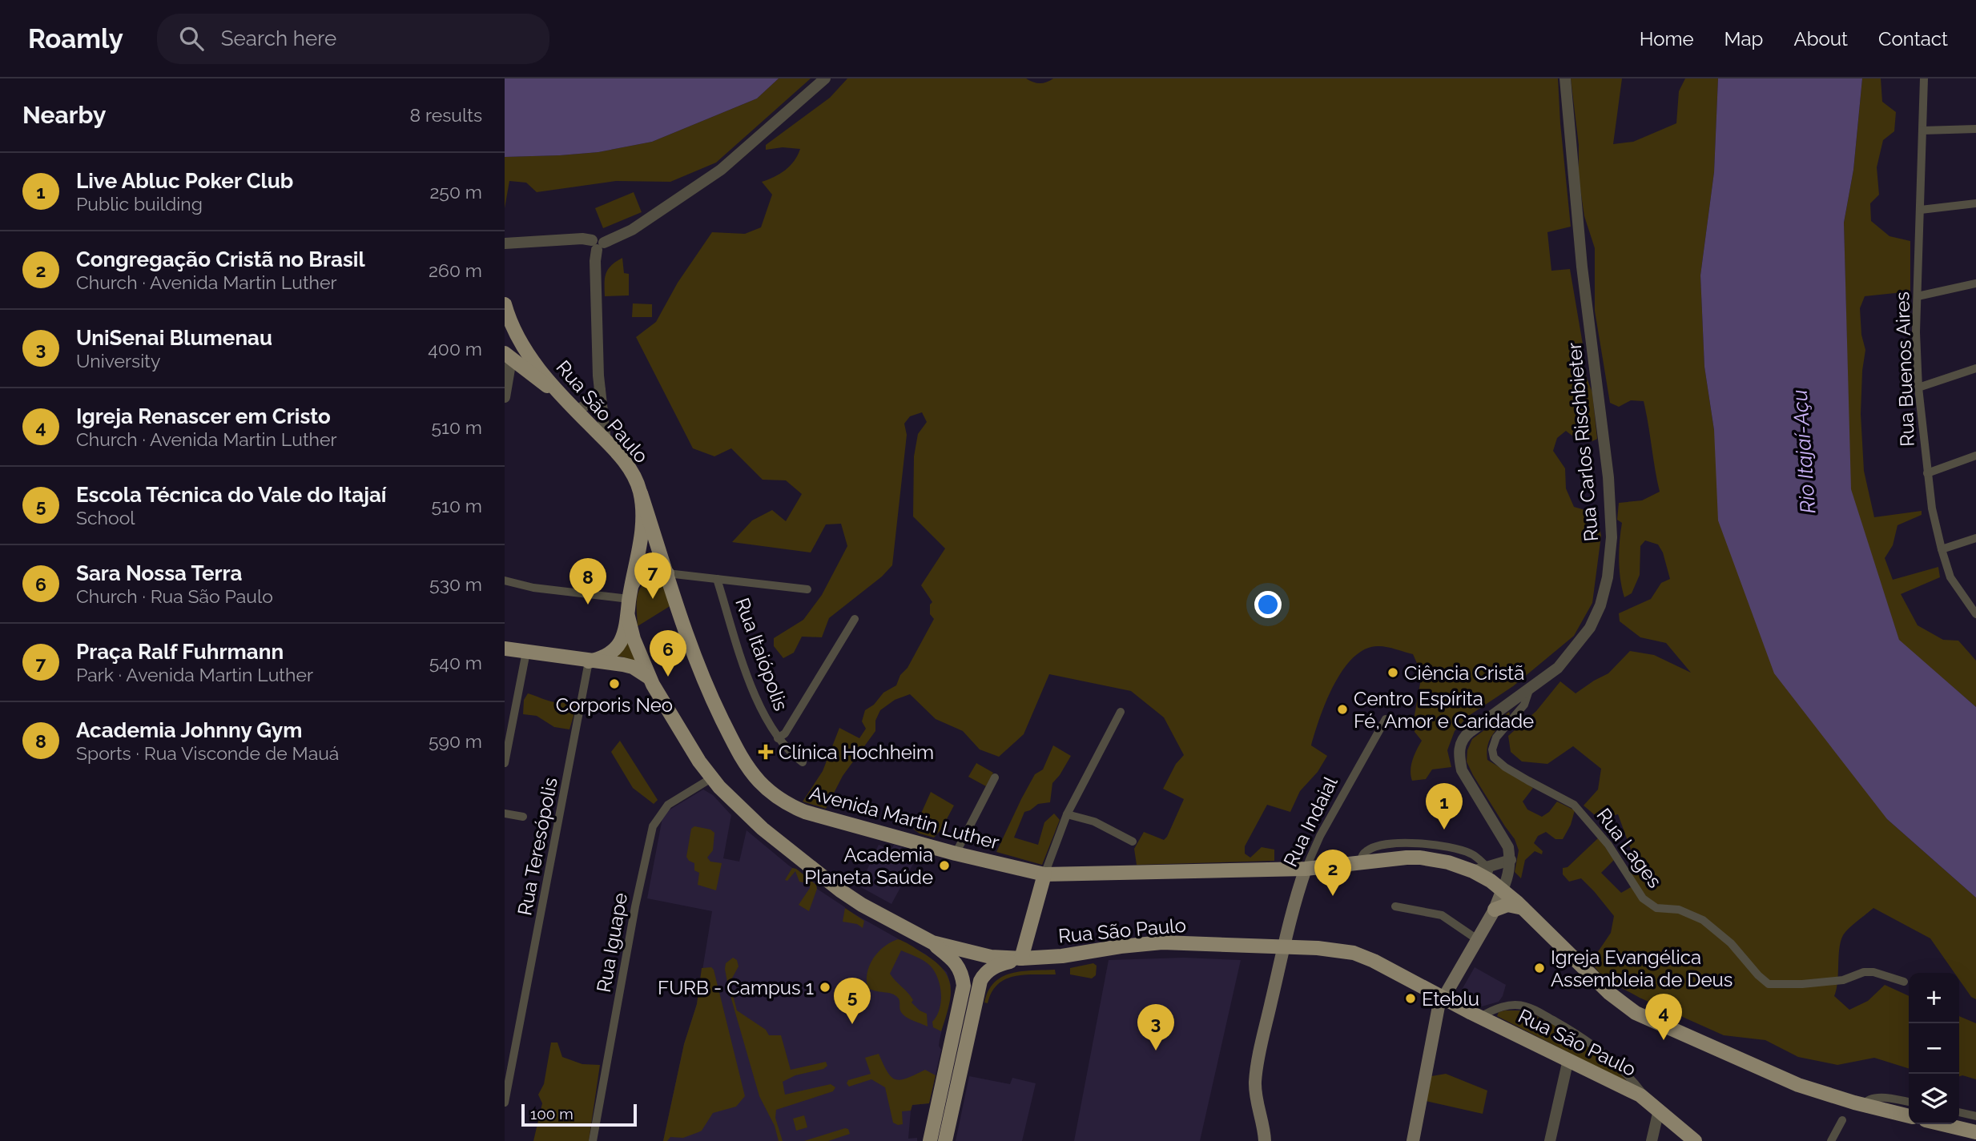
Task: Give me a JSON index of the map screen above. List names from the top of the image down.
{
  "streets": {
    "main road": ["Rua São Paulo", "Avenida Martin Luther", "Rua Indaial"],
    "street": [
      "Rua Buenos Aires",
      "Rua Carlos Rischbieter",
      "Rua Itaiópolis",
      "Rua Teresópolis",
      "Rua Lages",
      "Rua Iguape"
    ]
  },
  "crossings": [
    ["Rua São Paulo", "Avenida Martin Luther"],
    ["Rua São Paulo", "Rua Indaial"],
    ["Rua São Paulo", "Rua Teresópolis"],
    ["Rua São Paulo", "Rua Iguape"],
    ["Rua Carlos Rischbieter", "Rua Lages"],
    ["Avenida Martin Luther", "Rua Indaial"]
  ],
  "water": ["Rio Itajaí-Açu"],
  "places": {
    "other": [
      "Ciência Cristã",
      "Corporis Neo",
      "Centro Espírita Fé, Amor e Caridade",
      "Academia Planeta Saúde",
      "Igreja Evangélica Assembleia de Deus",
      "FURB - Campus 1",
      "Eteblu"
    ],
    "health": ["Clínica Hochheim"]
  },
  "scale_bar": "100 m",
  "page": {
    "header": "Roamly",
    "search": "Search here",
    "nav": [
      "Home",
      "Map",
      "About",
      "Contact"
    ],
    "heading": ["Nearby", "8 results"],
    "list": [
      {
        "mark": "1",
        "name": "Live Abluc Poker Club",
        "note": "Public building",
        "value": "250 m"
      },
      {
        "mark": "2",
        "name": "Congregação Cristã no Brasil",
        "note": "Church · Avenida Martin Luther",
        "value": "260 m"
      },
      {
        "mark": "3",
        "name": "UniSenai Blumenau",
        "note": "University",
        "value": "400 m"
      },
      {
        "mark": "4",
        "name": "Igreja Renascer em Cristo",
        "note": "Church · Avenida Martin Luther",
        "value": "510 m"
      },
      {
        "mark": "5",
        "name": "Escola Técnica do Vale do Itajaí",
        "note": "School",
        "value": "510 m"
      },
      {
        "mark": "6",
        "name": "Sara Nossa Terra",
        "note": "Church · Rua São Paulo",
        "value": "530 m"
      },
      {
        "mark": "7",
        "name": "Praça Ralf Fuhrmann",
        "note": "Park · Avenida Martin Luther",
        "value": "540 m"
      },
      {
        "mark": "8",
        "name": "Academia Johnny Gym",
        "note": "Sports · Rua Visconde de Mauá",
        "value": "590 m"
      }
    ],
    "pins": [
      "7",
      "8",
      "6",
      "1",
      "2",
      "5",
      "4",
      "3"
    ],
    "map_buttons": ["+", "−"],
    "scale": "100 m"
  }
}
